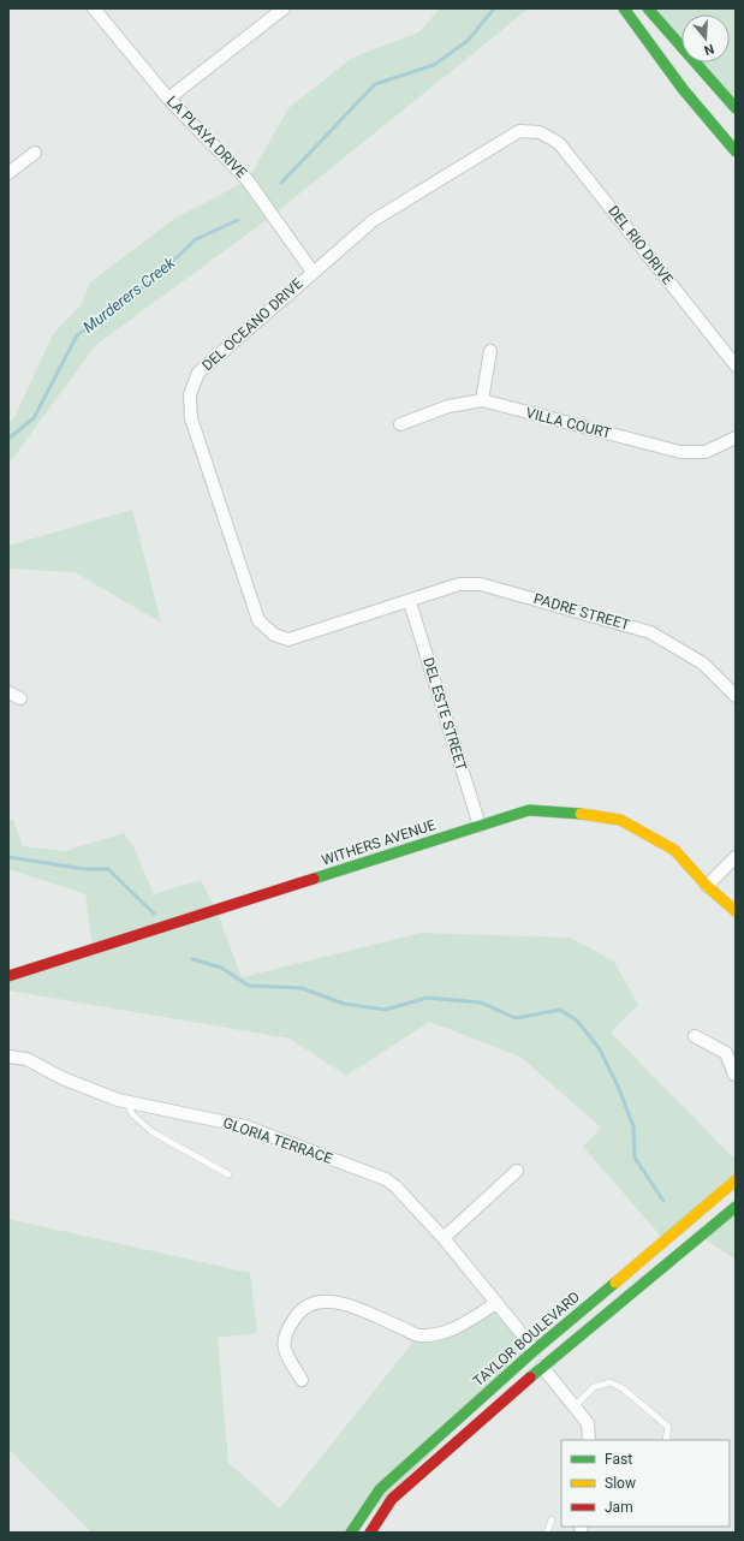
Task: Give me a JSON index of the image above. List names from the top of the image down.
{
  "streets": {
    "main road": ["WITHERS AVENUE", "TAYLOR BOULEVARD"],
    "street": [
      "LA PLAYA DRIVE",
      "DEL RIO DRIVE",
      "DEL OCEANO DRIVE",
      "VILLA COURT",
      "PADRE STREET",
      "DEL ESTE STREET",
      "GLORIA TERRACE"
    ]
  },
  "crossings": [
    ["LA PLAYA DRIVE", "DEL OCEANO DRIVE"],
    ["DEL RIO DRIVE", "DEL OCEANO DRIVE"],
    ["DEL OCEANO DRIVE", "PADRE STREET"],
    ["DEL OCEANO DRIVE", "DEL ESTE STREET"],
    ["PADRE STREET", "DEL ESTE STREET"],
    ["DEL ESTE STREET", "WITHERS AVENUE"],
    ["GLORIA TERRACE", "TAYLOR BOULEVARD"]
  ],
  "water": ["Murderers Creek"],
  "legend": ["Fast", "Slow", "Jam"],
  "north": "bottom"
}
